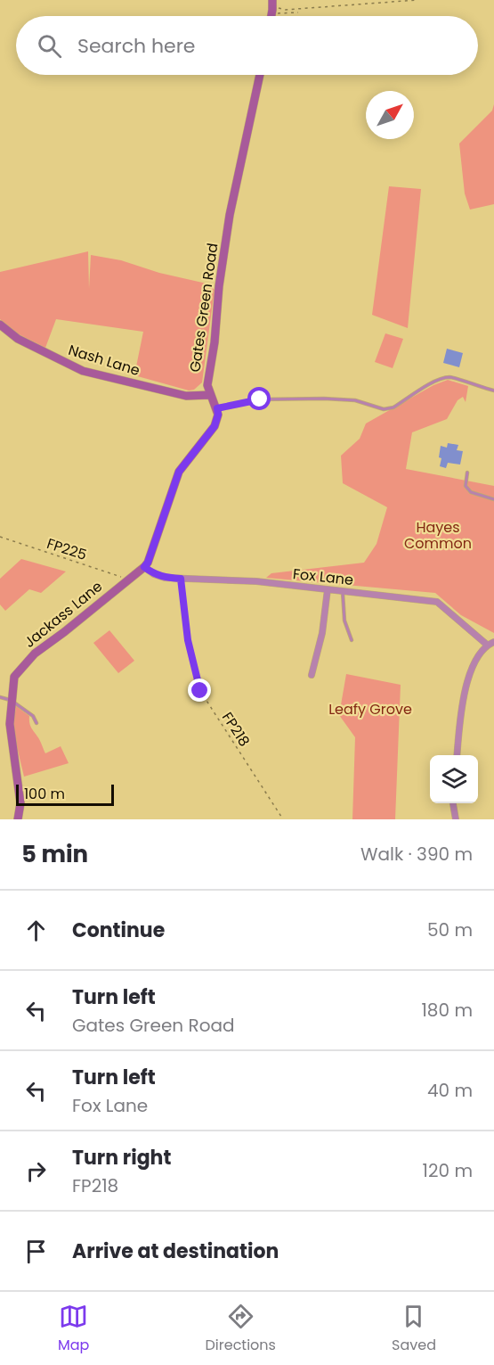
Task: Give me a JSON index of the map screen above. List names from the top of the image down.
{
  "streets": {
    "street": [
      "Gates Green Road",
      "Nash Lane",
      "Fox Lane",
      "Jackass Lane"
    ],
    "path": ["FP225", "FP218"]
  },
  "crossings": [
    ["Gates Green Road", "Nash Lane"],
    ["FP225", "Jackass Lane"],
    ["Fox Lane", "Jackass Lane"],
    ["Fox Lane", "FP218"]
  ],
  "parks": ["Hayes Common", "Leafy Grove"],
  "scale_bar": "100 m",
  "north": "top right",
  "page": {
    "search": "Search here",
    "scale": "100 m",
    "heading": ["5 min", "Walk · 390 m"],
    "list": [
      ["Continue", "50 m"],
      ["Turn left", "Gates Green Road", "180 m"],
      ["Turn left", "Fox Lane", "40 m"],
      ["Turn right", "FP218", "120 m"],
      "Arrive at destination"
    ],
    "nav": ["Map", "Directions", "Saved"]
  }
}
